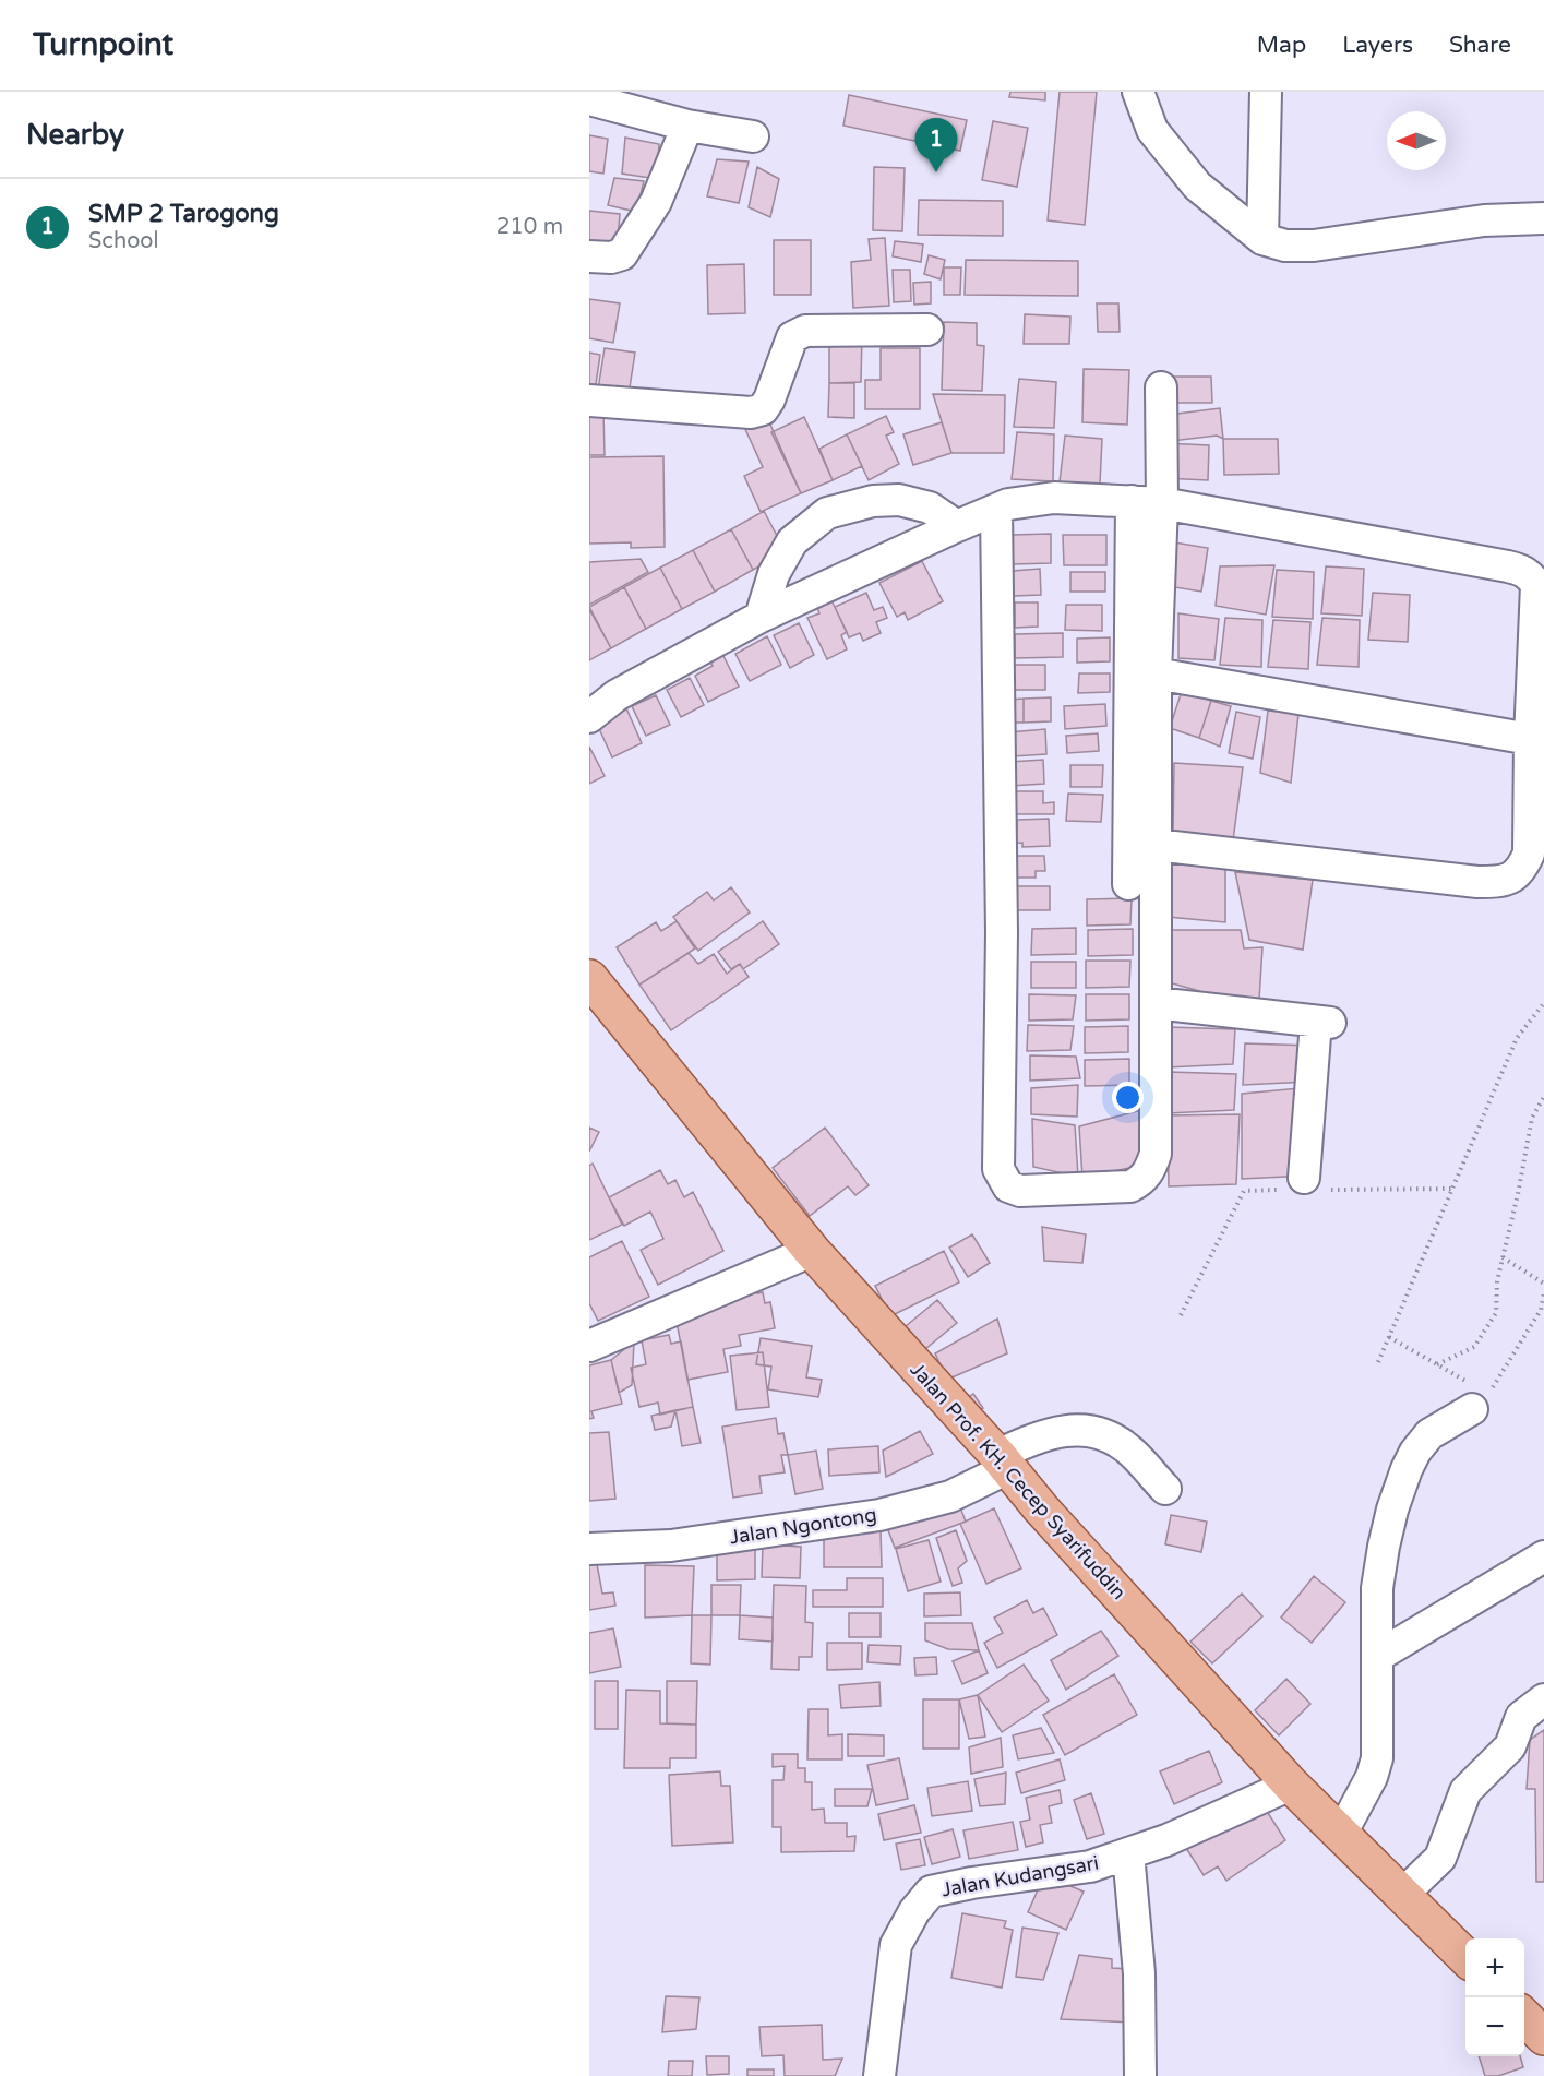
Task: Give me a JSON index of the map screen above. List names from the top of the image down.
{
  "streets": {
    "main road": ["Jalan Prof. KH. Cecep Syarifuddin"],
    "street": ["Jalan Ngontong", "Jalan Kudangsari"]
  },
  "crossings": [
    ["Jalan Prof. KH. Cecep Syarifuddin", "Jalan Ngontong"],
    ["Jalan Prof. KH. Cecep Syarifuddin", "Jalan Kudangsari"]
  ],
  "north": "left",
  "page": {
    "header": "Turnpoint",
    "nav": ["Map", "Layers", "Share"],
    "heading": "Nearby",
    "pins": "1",
    "list": [
      {
        "mark": "1",
        "name": "SMP 2 Tarogong",
        "note": "School",
        "value": "210 m"
      }
    ],
    "map_buttons": ["+", "−"]
  }
}
